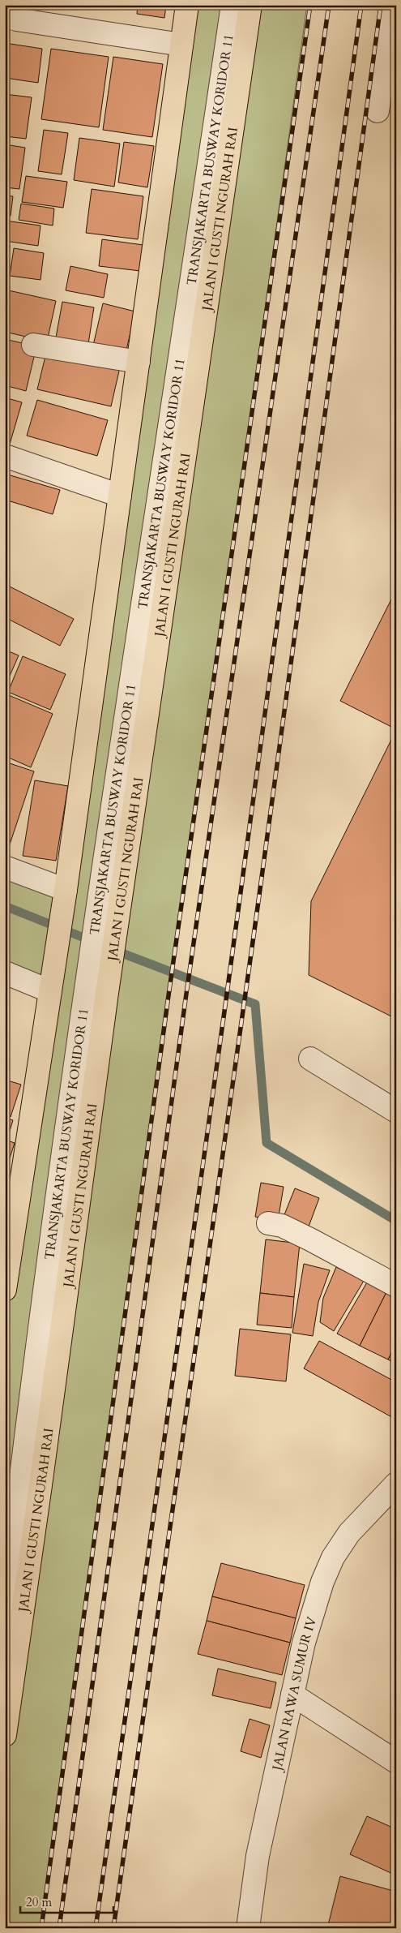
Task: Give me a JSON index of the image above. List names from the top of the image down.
{
  "streets": {
    "main road": ["JALAN I GUSTI NGURAH RAI"],
    "street": ["TRANSJAKARTA BUSWAY KORIDOR 11", "JALAN RAWA SUMUR IV"]
  },
  "crossings": [
    ["TRANSJAKARTA BUSWAY KORIDOR 11", "JALAN I GUSTI NGURAH RAI"]
  ],
  "scale_bar": "20 m"
}
